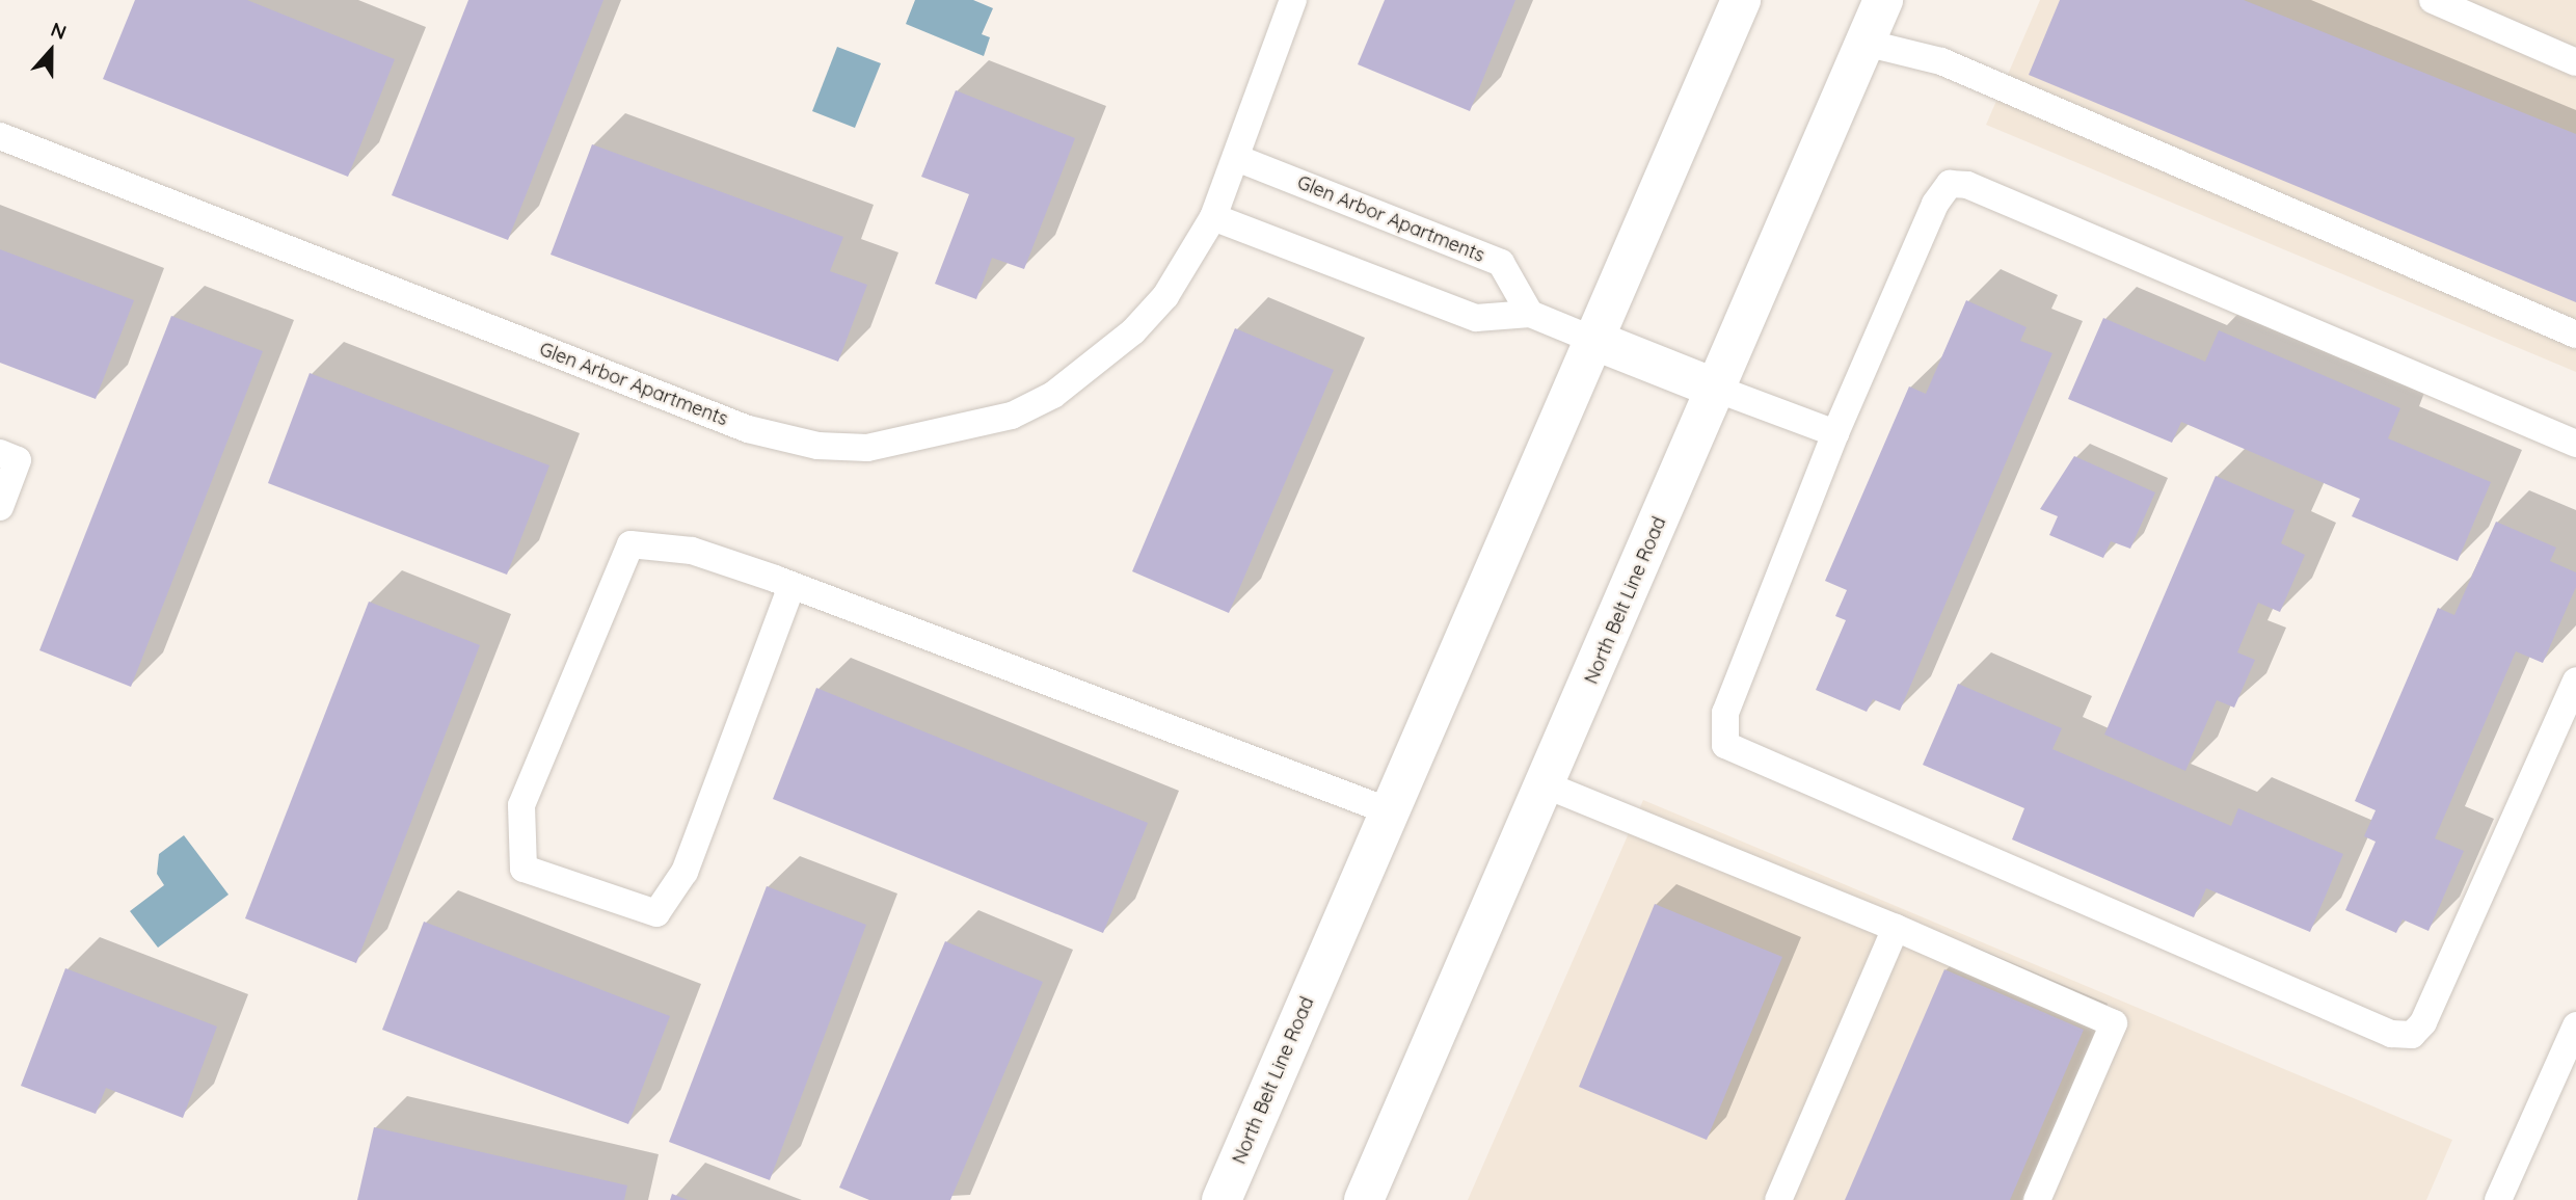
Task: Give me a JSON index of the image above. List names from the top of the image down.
{
  "streets": {
    "main road": ["North Belt Line Road"],
    "lane": ["Glen Arbor Apartments"]
  },
  "north": "top"
}
